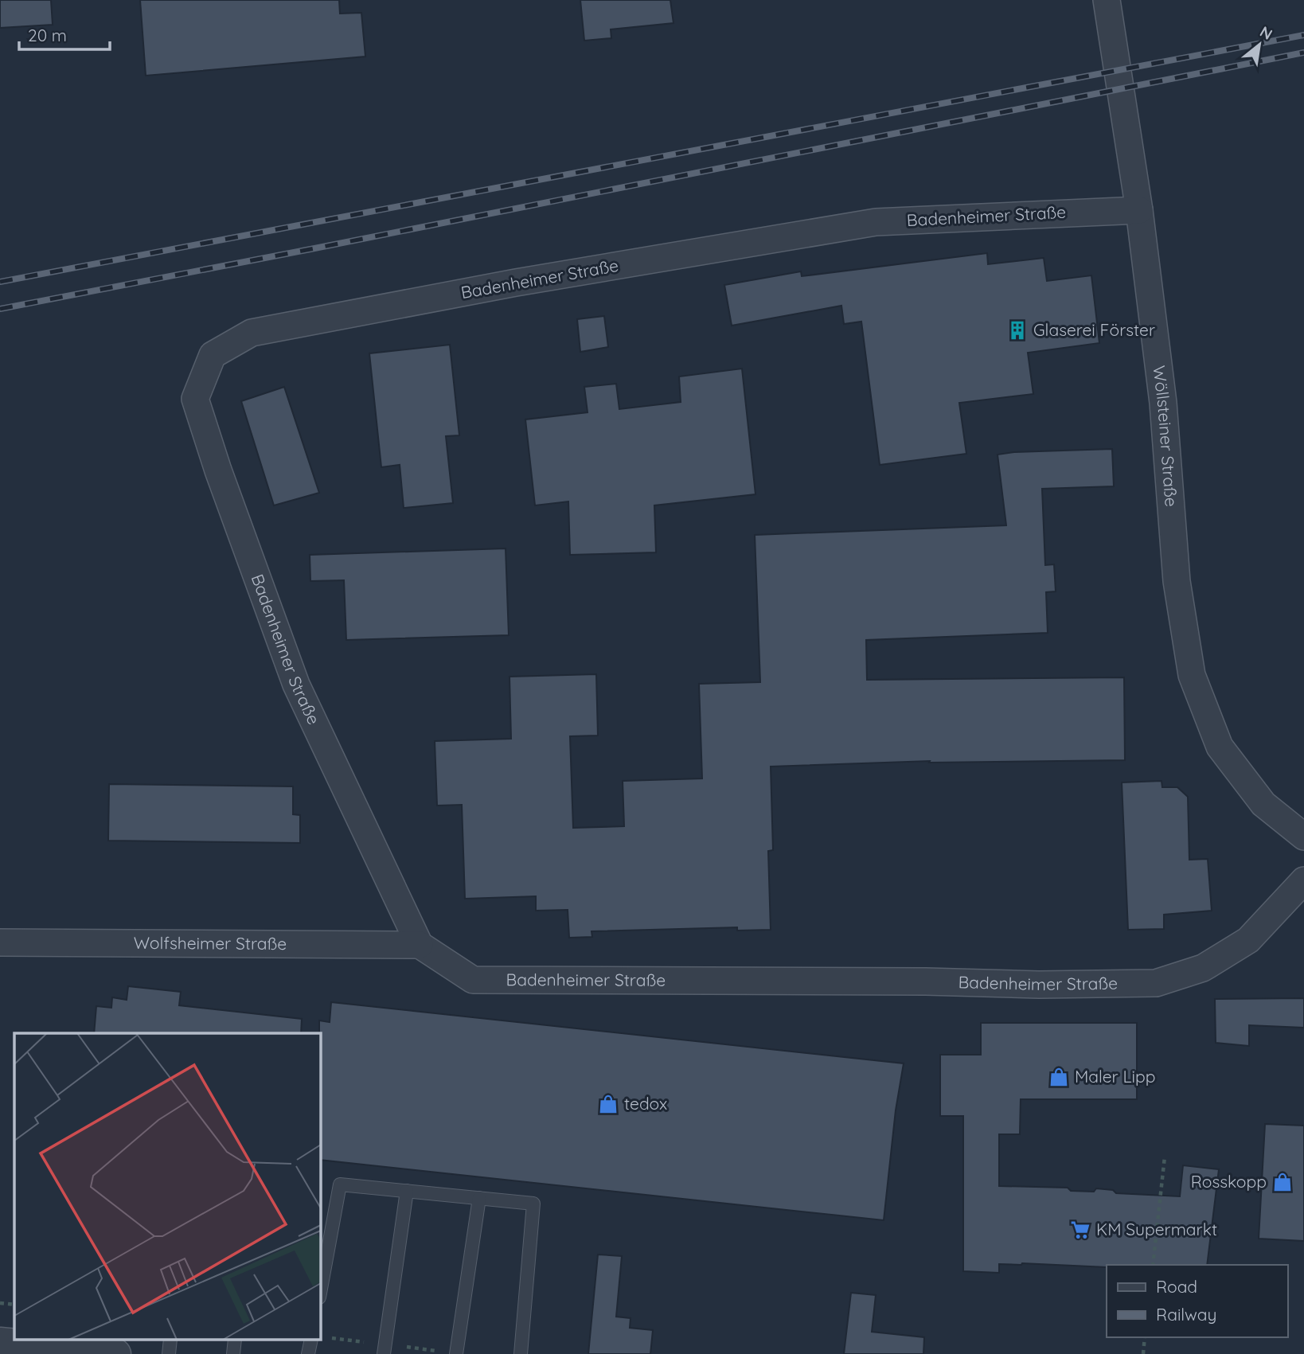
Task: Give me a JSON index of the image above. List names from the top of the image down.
{
  "streets": {
    "street": ["Badenheimer Straße", "Wöllsteiner Straße", "Wolfsheimer Straße"]
  },
  "crossings": [
    ["Badenheimer Straße", "Wöllsteiner Straße"],
    ["Badenheimer Straße", "Wolfsheimer Straße"]
  ],
  "places": {
    "building": ["Glaserei Förster"],
    "shop": ["Maler Lipp", "tedox", "Rosskopp"],
    "supermarket": ["KM Supermarkt"]
  },
  "legend": ["Road", "Railway"],
  "scale_bar": "20 m",
  "north": "top right"
}
